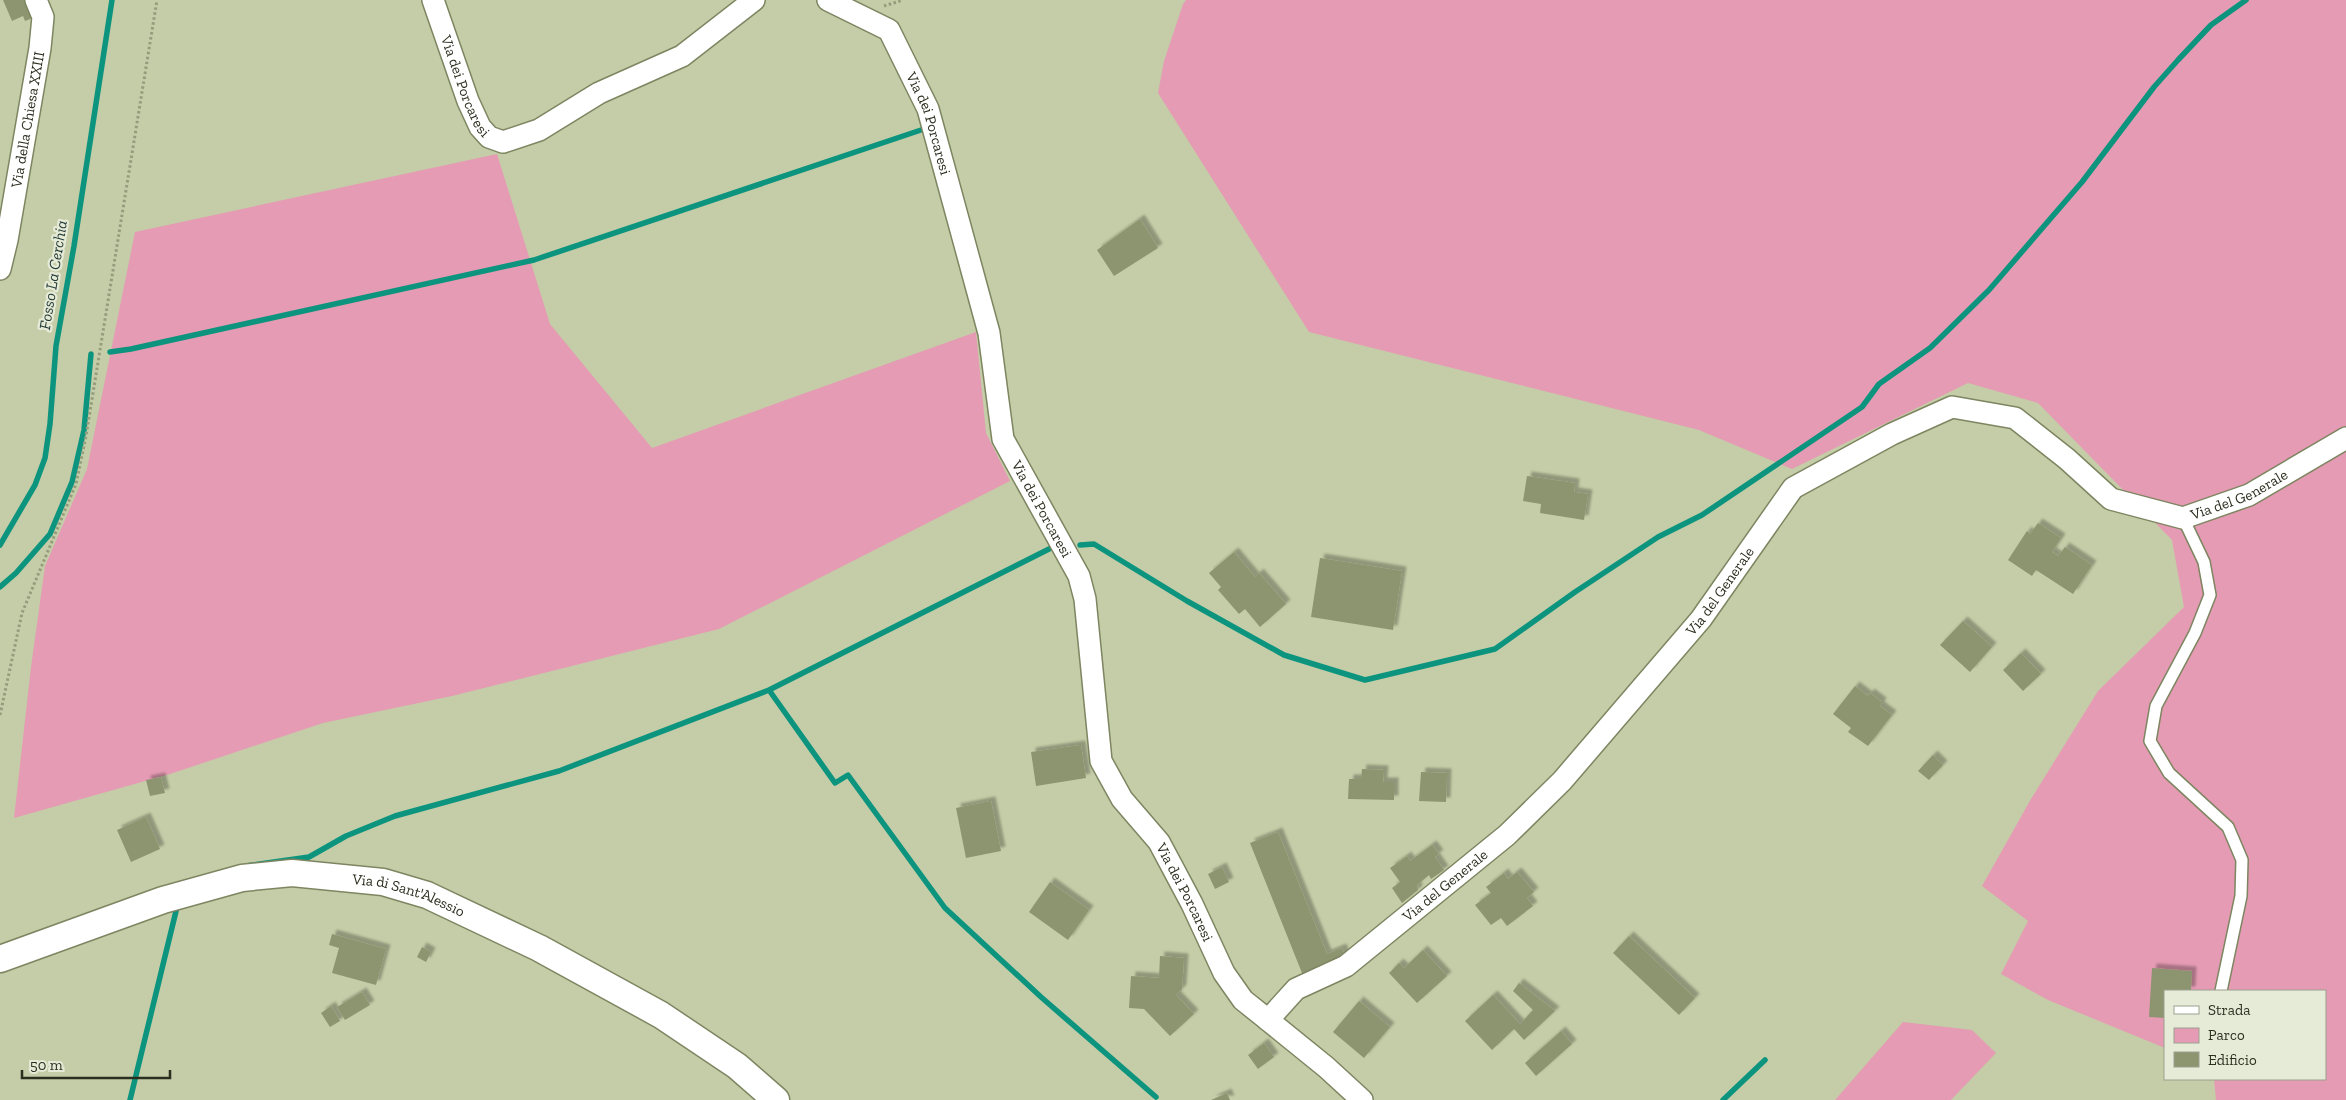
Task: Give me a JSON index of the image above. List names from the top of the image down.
{
  "streets": {
    "street": [
      "Via dei Porcaresi",
      "Via della Chiesa XXIII",
      "Via del Generale",
      "Via di Sant'Alessio"
    ]
  },
  "crossings": [
    ["Via dei Porcaresi", "Via del Generale"]
  ],
  "water": ["Fosso La Cerchia"],
  "legend": ["Strada", "Parco", "Edificio"],
  "scale_bar": "50 m"
}
